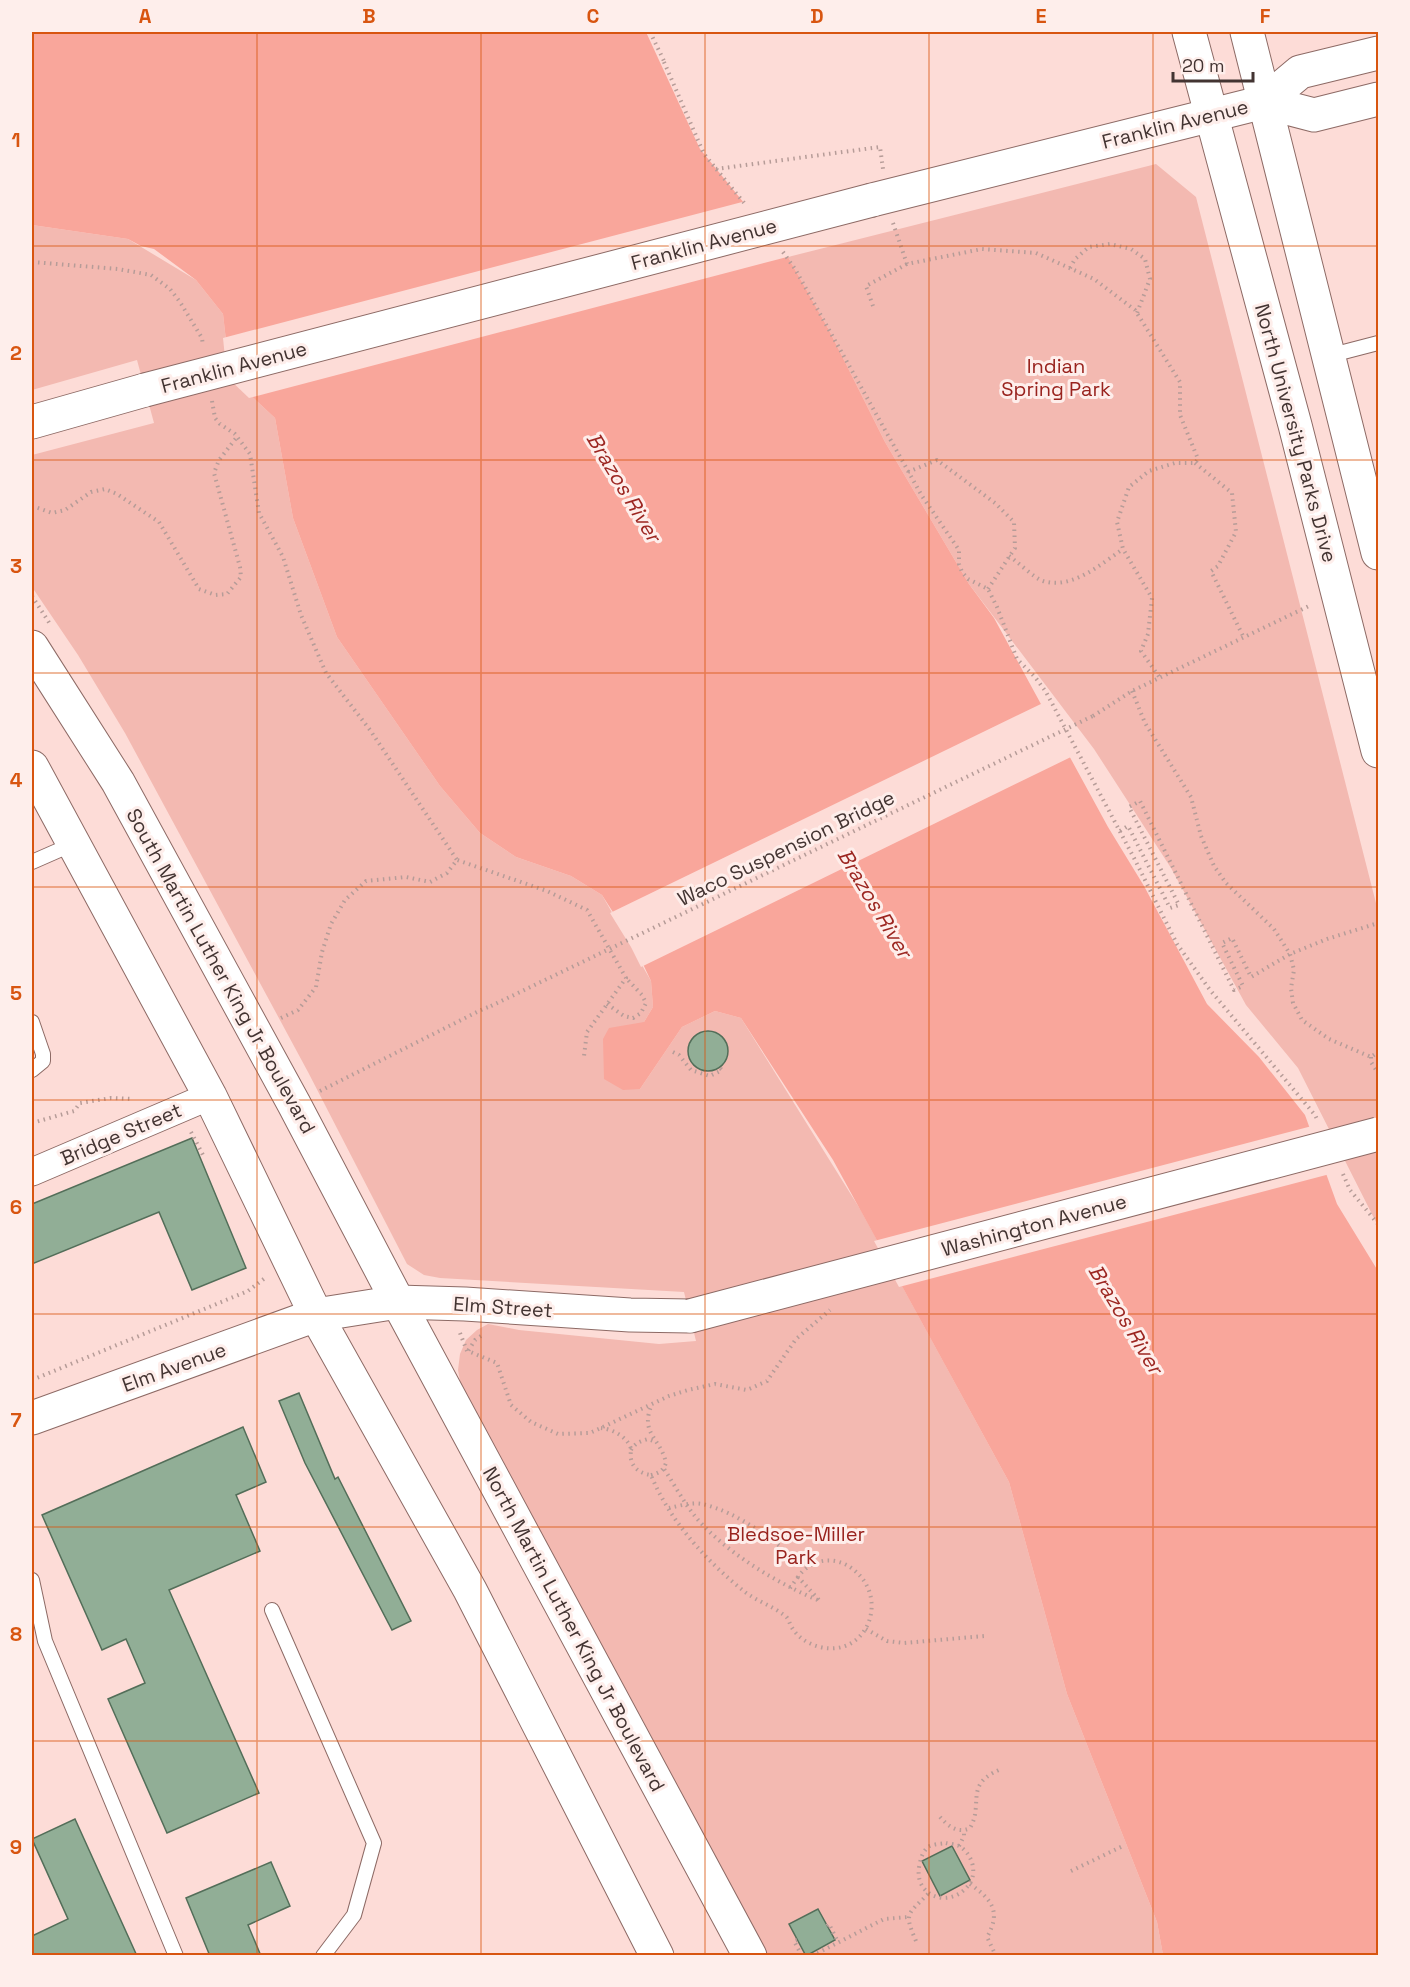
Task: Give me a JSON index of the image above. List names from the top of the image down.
{
  "streets": {
    "main road": [
      "Franklin Avenue",
      "North University Parks Drive",
      "South Martin Luther King Jr Boulevard",
      "Washington Avenue",
      "Elm Street",
      "Elm Avenue",
      "North Martin Luther King Jr Boulevard"
    ],
    "street": ["Bridge Street"],
    "path": ["Waco Suspension Bridge"]
  },
  "crossings": [
    ["Franklin Avenue", "North University Parks Drive"],
    ["North University Parks Drive", "Waco Suspension Bridge"],
    ["Waco Suspension Bridge", "South Martin Luther King Jr Boulevard"],
    ["South Martin Luther King Jr Boulevard", "Elm Street"],
    ["South Martin Luther King Jr Boulevard", "North Martin Luther King Jr Boulevard"],
    ["Washington Avenue", "Elm Street"],
    ["Elm Street", "Elm Avenue"],
    ["Elm Street", "North Martin Luther King Jr Boulevard"]
  ],
  "water": ["Brazos River"],
  "parks": ["Indian Spring Park", "Bledsoe-Miller Park"],
  "scale_bar": "20 m",
  "grid": {
    "columns": [
      "A",
      "B",
      "C",
      "D",
      "E",
      "F"
    ],
    "rows": [
      "1",
      "2",
      "3",
      "4",
      "5",
      "6",
      "7",
      "8",
      "9"
    ]
  }
}
